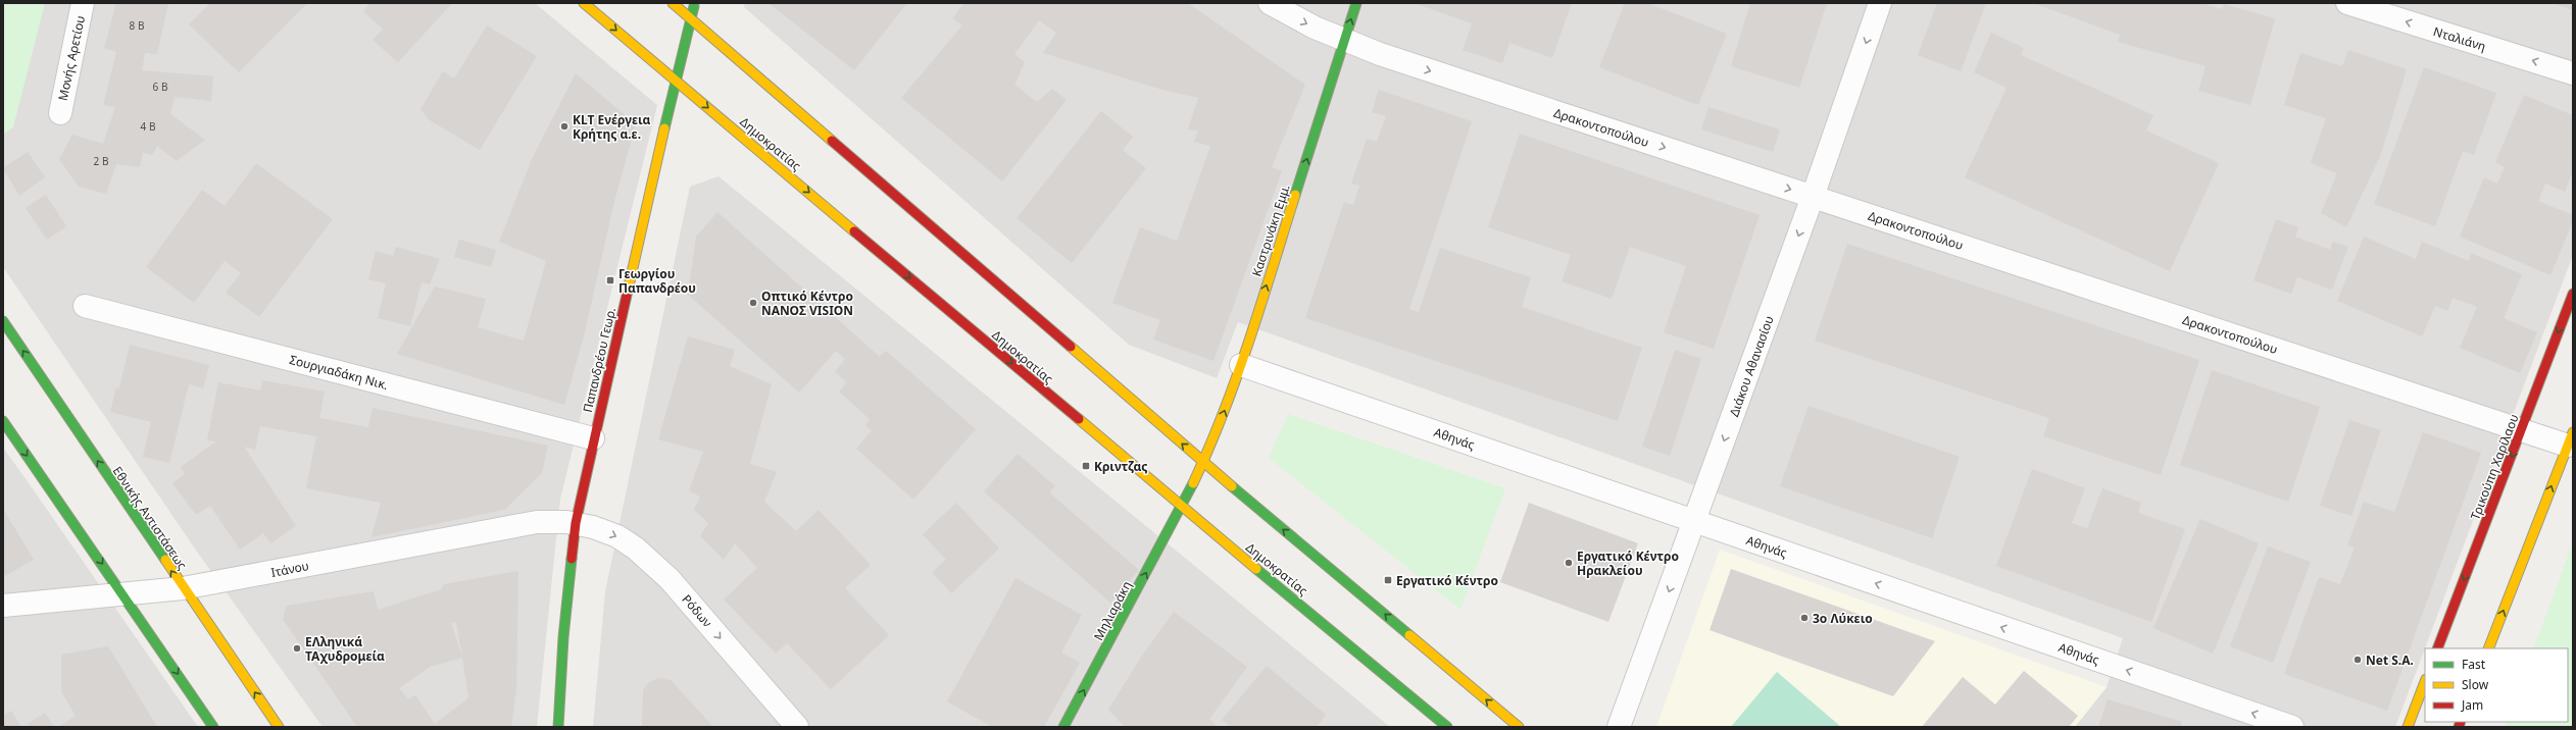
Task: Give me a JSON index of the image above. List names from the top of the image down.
{
  "streets": {
    "main road": [
      "Δημοκρατίας",
      "Καστρινάκη Εμμ.",
      "Παπανδρέου Γεωρ.",
      "Τρικούπη Χαρίλαου",
      "Εθνικής Αντιστάσεως",
      "Μηλιαράκη"
    ],
    "street": [
      "Νταλιάνη",
      "Μονής Αρετίου",
      "Δρακοντοπούλου",
      "Διάκου Αθανασίου",
      "Σουργιαδάκη Νικ.",
      "Αθηνάς",
      "Ιτάνου",
      "Ρόδων"
    ]
  },
  "crossings": [
    ["Δρακοντοπούλου", "Καστρινάκη Εμμ."],
    ["Δρακοντοπούλου", "Διάκου Αθανασίου"],
    ["Δρακοντοπούλου", "Τρικούπη Χαρίλαου"],
    ["Δημοκρατίας", "Παπανδρέου Γεωρ."],
    ["Δημοκρατίας", "Μηλιαράκη"],
    ["Καστρινάκη Εμμ.", "Αθηνάς"],
    ["Καστρινάκη Εμμ.", "Μηλιαράκη"],
    ["Παπανδρέου Γεωρ.", "Σουργιαδάκη Νικ."],
    ["Παπανδρέου Γεωρ.", "Ιτάνου"],
    ["Παπανδρέου Γεωρ.", "Ρόδων"],
    ["Διάκου Αθανασίου", "Αθηνάς"],
    ["Εθνικής Αντιστάσεως", "Ιτάνου"],
    ["Ιτάνου", "Ρόδων"]
  ],
  "one_way": [
    "Νταλιάνη",
    "Δρακοντοπούλου",
    "Καστρινάκη Εμμ.",
    "Διάκου Αθανασίου",
    "Αθηνάς",
    "Ρόδων",
    "Μηλιαράκη"
  ],
  "places": {
    "other": [
      "KLT Ενέργεια Κρήτης α.ε.",
      "Οπτικό Κέντρο ΝΑΝΟΣ VISION",
      "Εργατικό Κέντρο Ηρακλείου",
      "3ο Λύκειο",
      "ΕΛληνικά ΤΑχυδρομεία",
      "Net S.A."
    ],
    "transit": ["Γεωργίου Παπανδρέου", "Κριντζας", "Εργατικό Κέντρο"]
  },
  "house_numbers": [
    "8 B",
    "6 B",
    "4 B",
    "2 B"
  ],
  "legend": ["Fast", "Slow", "Jam"]
}
